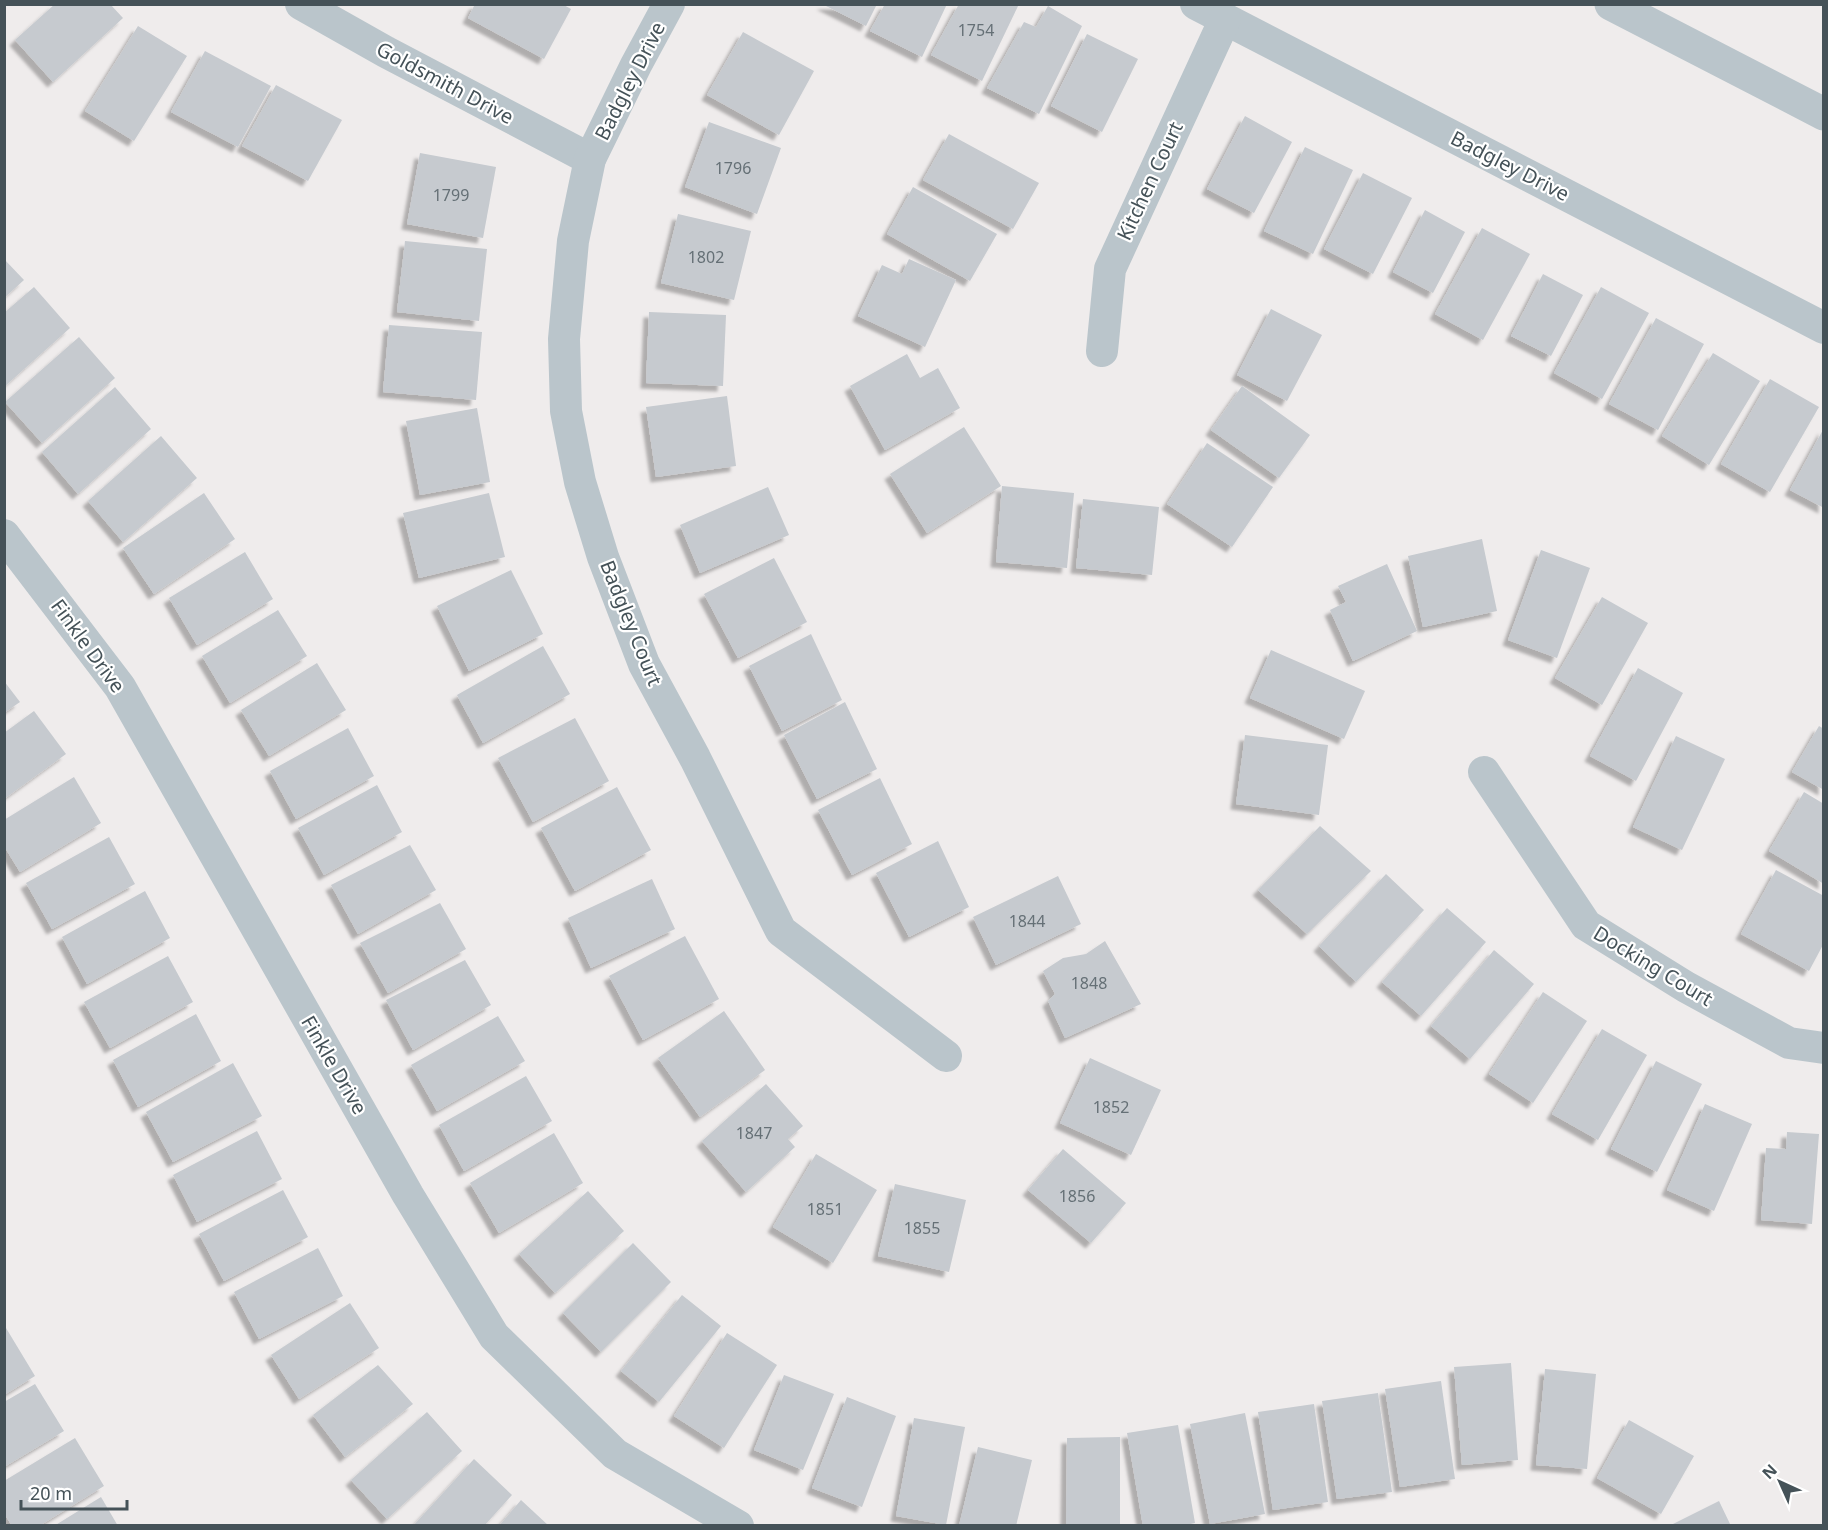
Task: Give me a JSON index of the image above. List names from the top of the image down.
{
  "streets": {
    "street": [
      "Badgley Drive",
      "Goldsmith Drive",
      "Kitchen Court",
      "Badgley Court",
      "Finkle Drive",
      "Docking Court"
    ]
  },
  "crossings": [
    ["Badgley Drive", "Goldsmith Drive"],
    ["Badgley Drive", "Kitchen Court"],
    ["Badgley Drive", "Badgley Court"],
    ["Goldsmith Drive", "Badgley Court"]
  ],
  "house_numbers": [
    "1754",
    "1796",
    "1799",
    "1802",
    "1844",
    "1848",
    "1852",
    "1847",
    "1856",
    "1851",
    "1855"
  ],
  "scale_bar": "20 m",
  "north": "top left"
}
